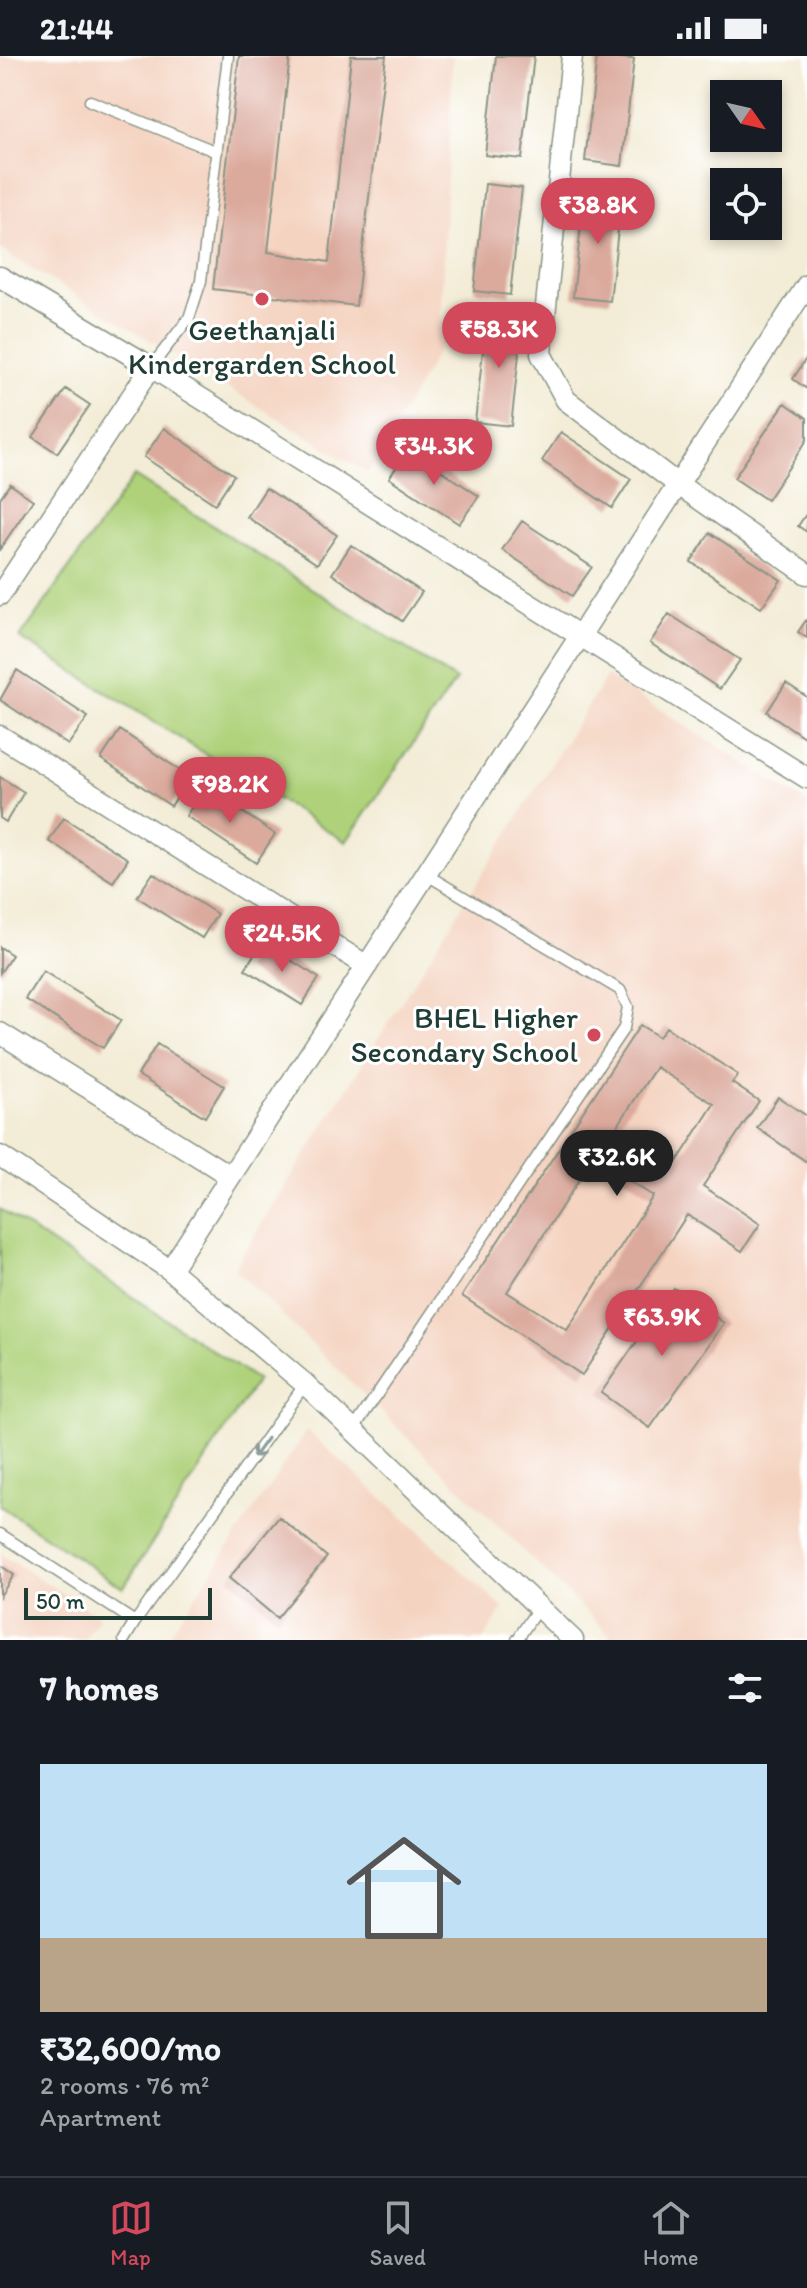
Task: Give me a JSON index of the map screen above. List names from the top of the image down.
{
  "places": ["Geethanjali Kindergarden School", "BHEL Higher Secondary School"],
  "scale_bar": "50 m",
  "north": "bottom right",
  "page": {
    "status": "21:44",
    "price": [
      "₹38.8K",
      "₹58.3K",
      "₹34.3K",
      "₹98.2K",
      "₹24.5K",
      "₹32.6K",
      "₹63.9K"
    ],
    "scale": "50 m",
    "heading": "7 homes",
    "list": [
      {
        "name": "₹32,600/mo",
        "note": "2 rooms · 76 m² · Apartment"
      }
    ],
    "tabs": ["Map", "Saved", "Home"]
  }
}
